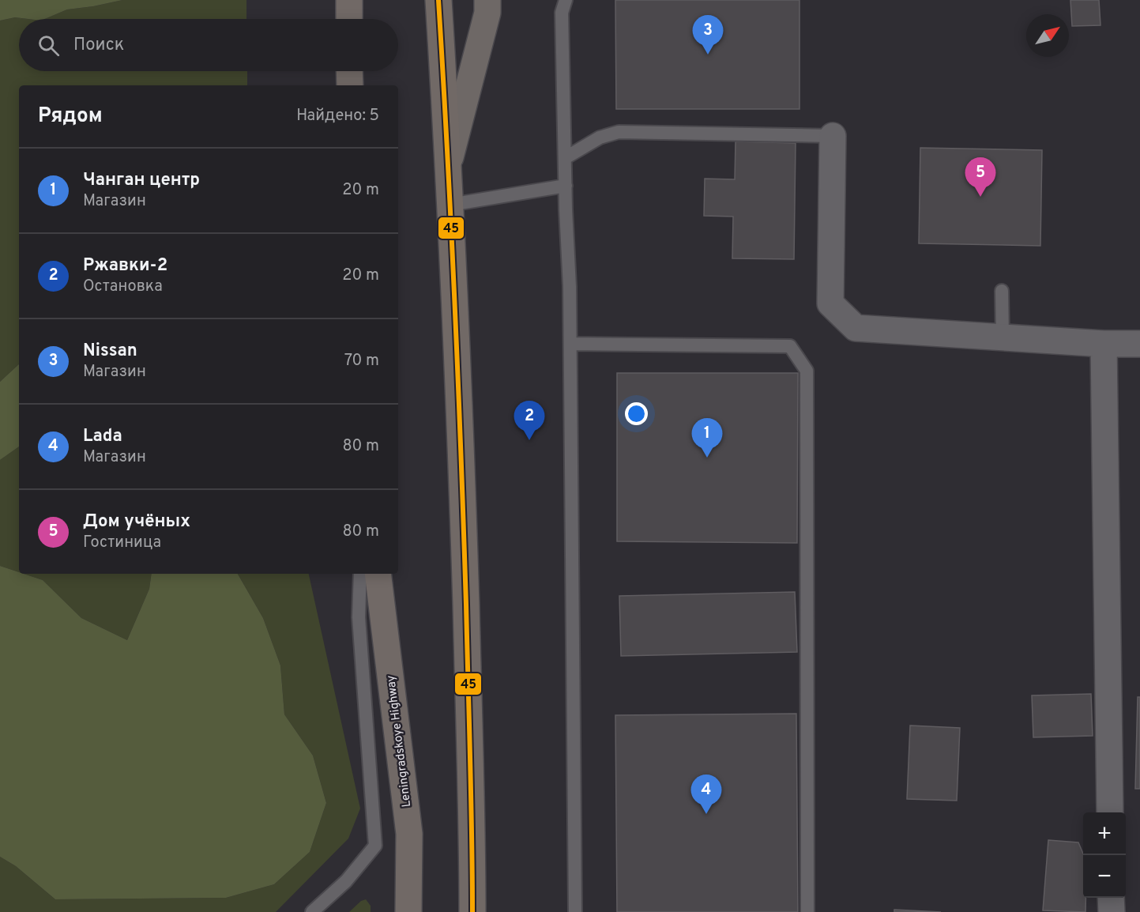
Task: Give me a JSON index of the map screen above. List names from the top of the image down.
{
  "streets": {
    "highway": ["Leningradskoye Highway"]
  },
  "lines": ["transit line 45"],
  "north": "top right",
  "page": {
    "pins": [
      "3",
      "5",
      "2",
      "1",
      "4"
    ],
    "search": "Поиск",
    "heading": ["Рядом", "Найдено: 5"],
    "list": [
      {
        "mark": "1",
        "name": "Чанган центр",
        "note": "Магазин",
        "value": "20 m"
      },
      {
        "mark": "2",
        "name": "Ржавки-2",
        "note": "Остановка",
        "value": "20 m"
      },
      {
        "mark": "3",
        "name": "Nissan",
        "note": "Магазин",
        "value": "70 m"
      },
      {
        "mark": "4",
        "name": "Lada",
        "note": "Магазин",
        "value": "80 m"
      },
      {
        "mark": "5",
        "name": "Дом учёных",
        "note": "Гостиница",
        "value": "80 m"
      }
    ],
    "map_buttons": ["+", "−"]
  }
}
